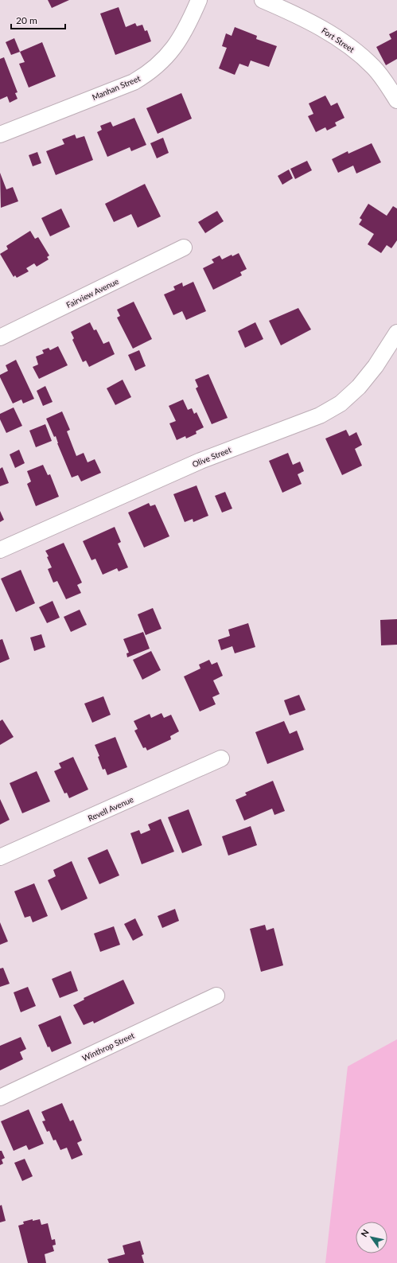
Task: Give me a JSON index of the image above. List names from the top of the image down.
{
  "streets": {
    "street": [
      "Fort Street",
      "Manhan Street",
      "Fairview Avenue",
      "Olive Street",
      "Revell Avenue",
      "Winthrop Street"
    ]
  },
  "scale_bar": "20 m",
  "north": "top left"
}
